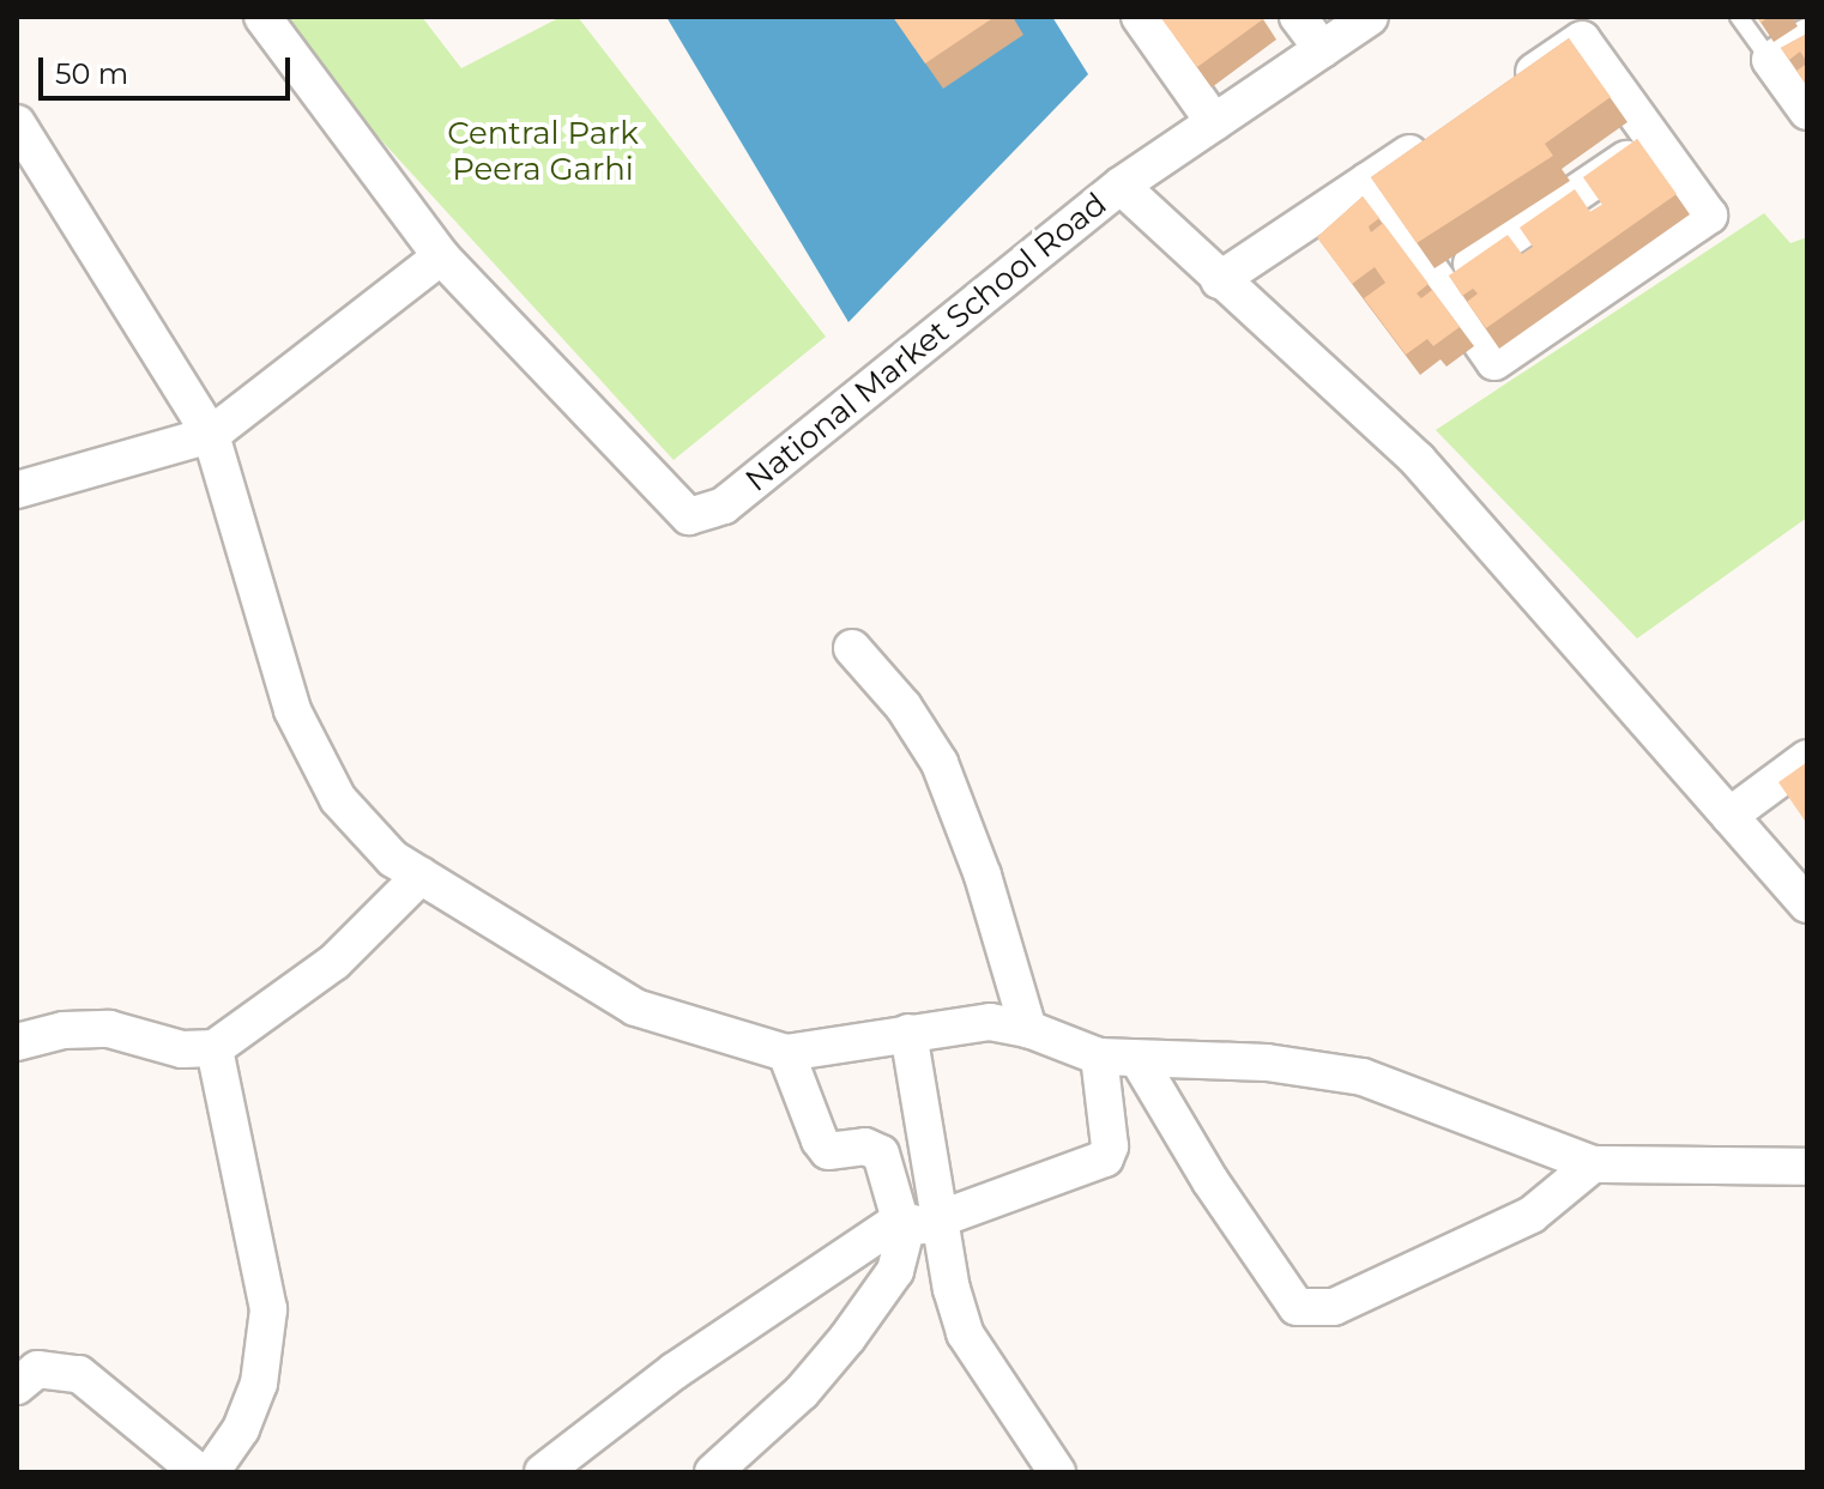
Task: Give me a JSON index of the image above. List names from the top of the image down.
{
  "streets": {
    "street": ["National Market School Road"]
  },
  "parks": ["Central Park Peera Garhi"],
  "scale_bar": "50 m"
}
